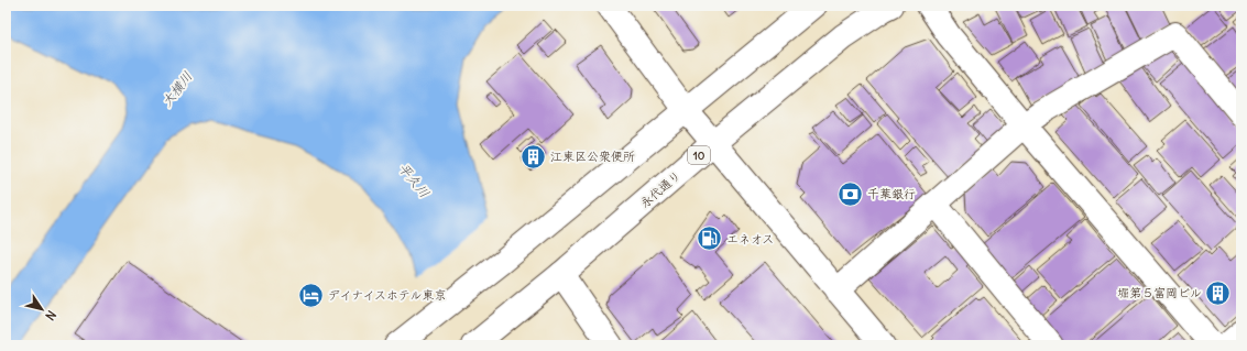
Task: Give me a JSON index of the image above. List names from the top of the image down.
{
  "streets": {
    "street": ["10", "永代通り"]
  },
  "water": ["大横川", "平久川"],
  "places": {
    "building": ["江東区公衆便所", "堀第５富岡ビル"],
    "bank": ["千葉銀行"],
    "fuel station": ["エネオス"],
    "hotel": ["デイナイスホテル東京"]
  },
  "north": "bottom right"
}
